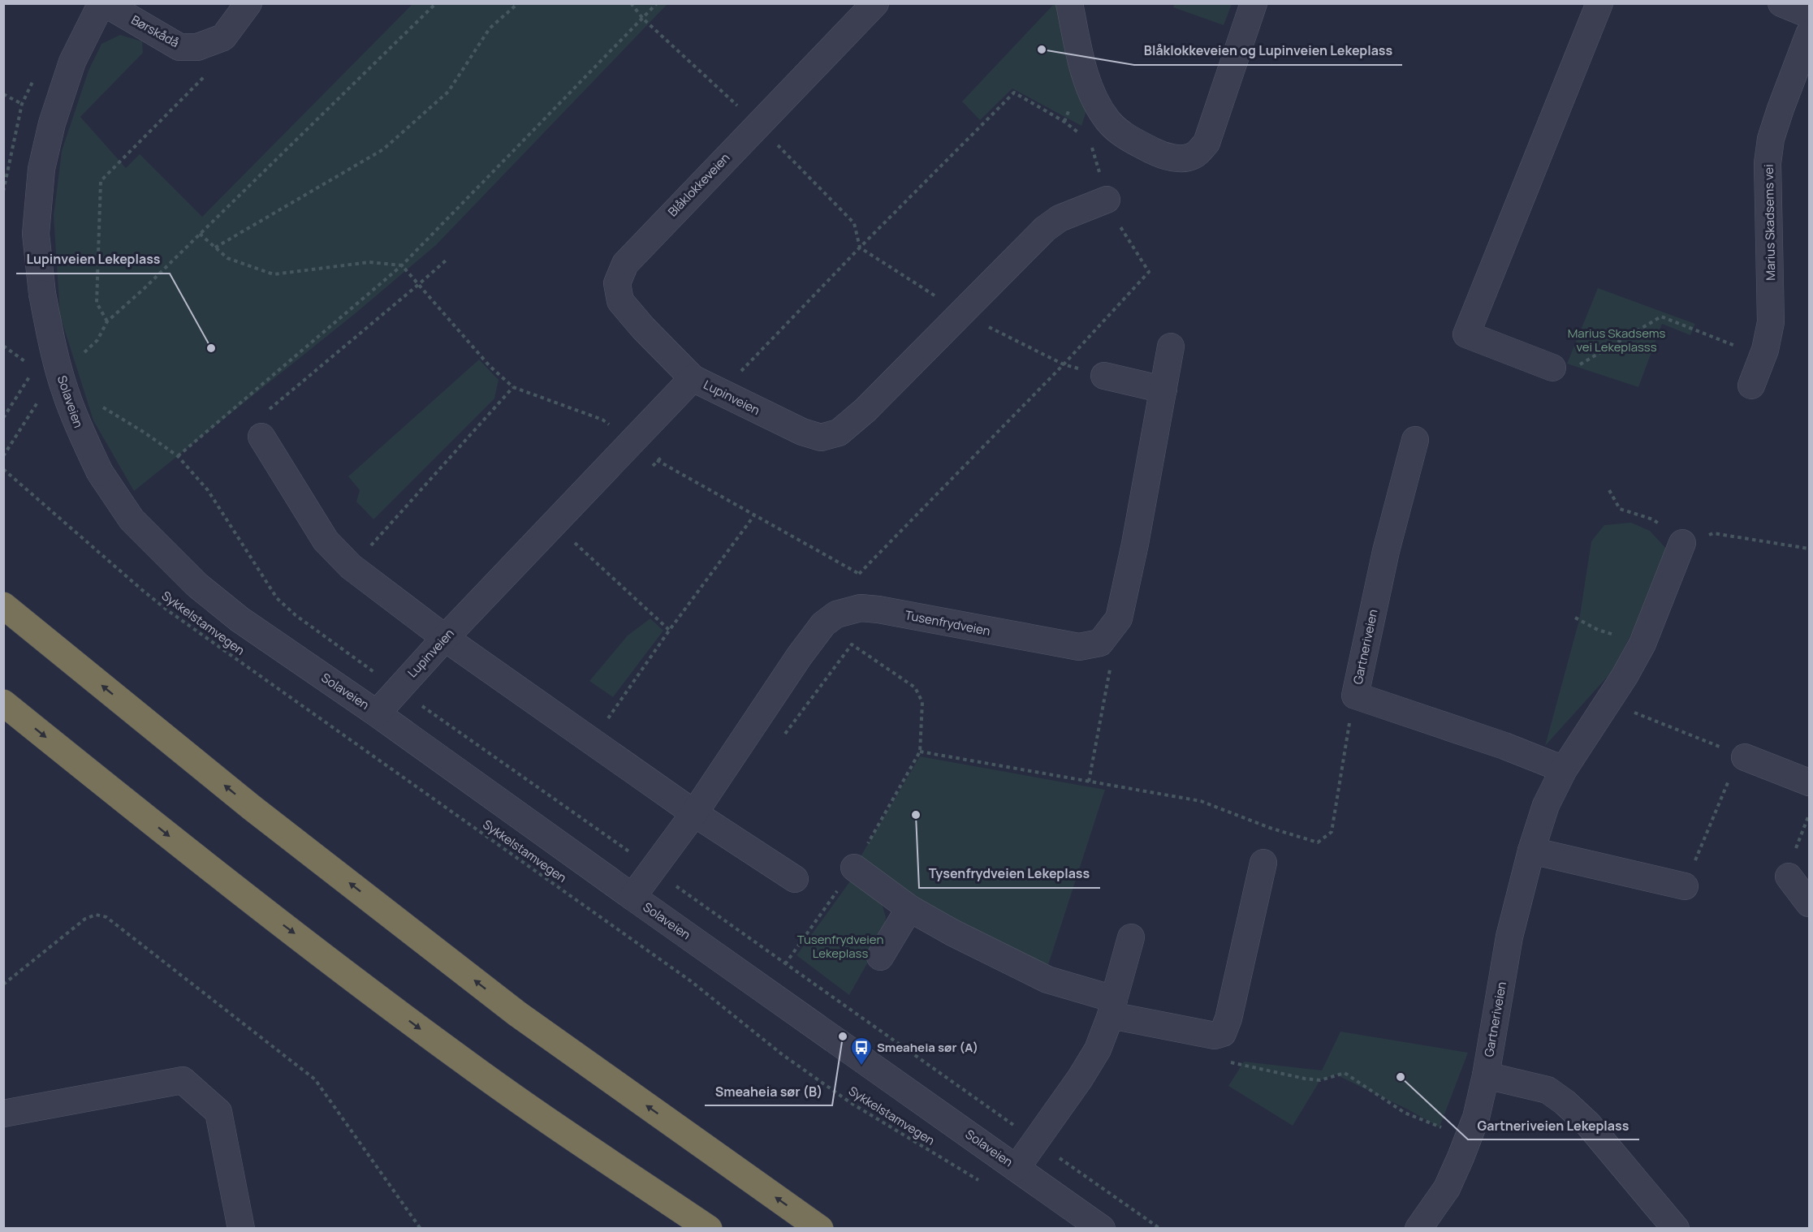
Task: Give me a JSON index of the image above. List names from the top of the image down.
{
  "streets": {
    "street": [
      "Børskådå",
      "Blåklokkeveien",
      "Marius Skadsems vei",
      "Lupinveien",
      "Solaveien",
      "Tusenfrydveien",
      "Gartneriveien"
    ],
    "path": ["Sykkelstamvegen"]
  },
  "crossings": [
    ["Børskådå", "Solaveien"],
    ["Blåklokkeveien", "Lupinveien"],
    ["Lupinveien", "Solaveien"],
    ["Solaveien", "Tusenfrydveien"]
  ],
  "parks": ["Marius Skadsems vei Lekeplasss", "Tusenfrydveien Lekeplass"],
  "places": {
    "other": [
      "Blåklokkeveien og Lupinveien Lekeplass",
      "Lupinveien Lekeplass",
      "Tysenfrydveien Lekeplass",
      "Smeaheia sør (B)",
      "Gartneriveien Lekeplass"
    ],
    "bus stop": ["Smeaheia sør (A)"]
  }
}
